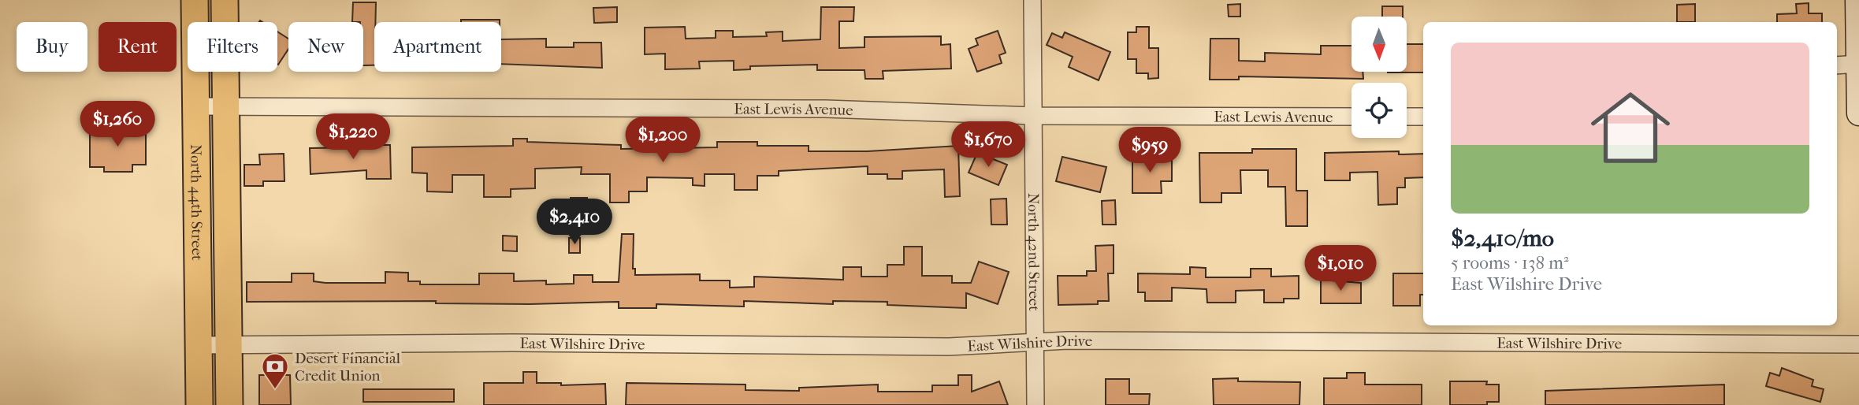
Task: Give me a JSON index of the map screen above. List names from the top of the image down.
{
  "streets": {
    "main road": ["North 44th Street"],
    "street": ["East Lewis Avenue", "North 42nd Street", "East Wilshire Drive"]
  },
  "crossings": [
    ["East Lewis Avenue", "North 44th Street"],
    ["East Lewis Avenue", "North 42nd Street"],
    ["North 44th Street", "East Wilshire Drive"],
    ["North 42nd Street", "East Wilshire Drive"]
  ],
  "places": {
    "bank": ["Desert Financial Credit Union"]
  },
  "north": "bottom",
  "page": {
    "chip": [
      "Buy",
      "Rent",
      "Filters",
      "New",
      "Apartment"
    ],
    "list": [
      {
        "name": "$2,410/mo",
        "note": "5 rooms · 138 m² · East Wilshire Drive"
      }
    ],
    "price": [
      "$1,260",
      "$1,220",
      "$1,200",
      "$1,670",
      "$959",
      "$2,410",
      "$1,010"
    ]
  }
}
